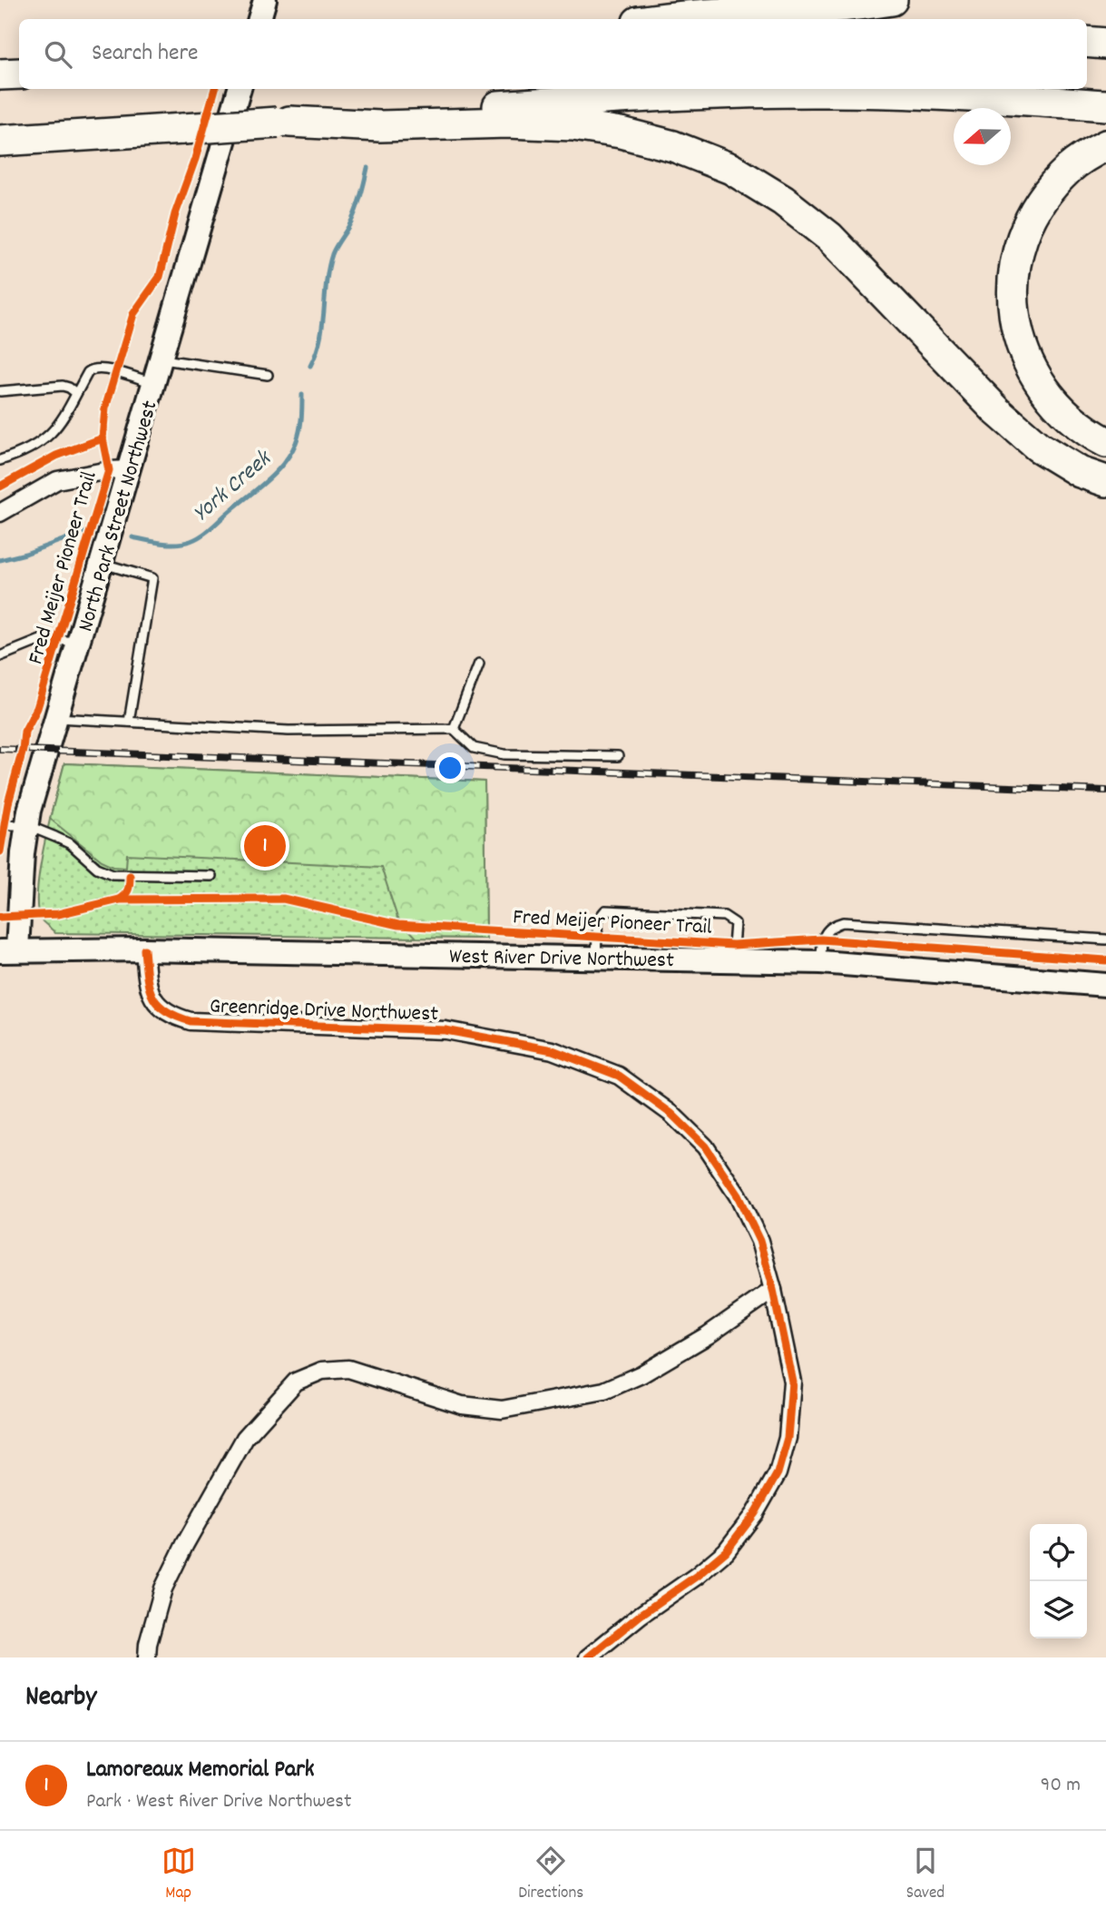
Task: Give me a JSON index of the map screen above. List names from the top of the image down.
{
  "streets": {
    "main road": ["North Park Street Northwest", "West River Drive Northwest"],
    "street": ["Greenridge Drive Northwest"],
    "cycle path": ["Fred Meijer Pioneer Trail"]
  },
  "crossings": [
    ["North Park Street Northwest", "West River Drive Northwest"],
    ["West River Drive Northwest", "Greenridge Drive Northwest"]
  ],
  "water": ["York Creek"],
  "north": "left",
  "page": {
    "search": "Search here",
    "pins": "1",
    "heading": "Nearby",
    "list": [
      {
        "mark": "1",
        "name": "Lamoreaux Memorial Park",
        "note": "Park · West River Drive Northwest",
        "value": "90 m"
      }
    ],
    "nav": ["Map", "Directions", "Saved"]
  }
}
